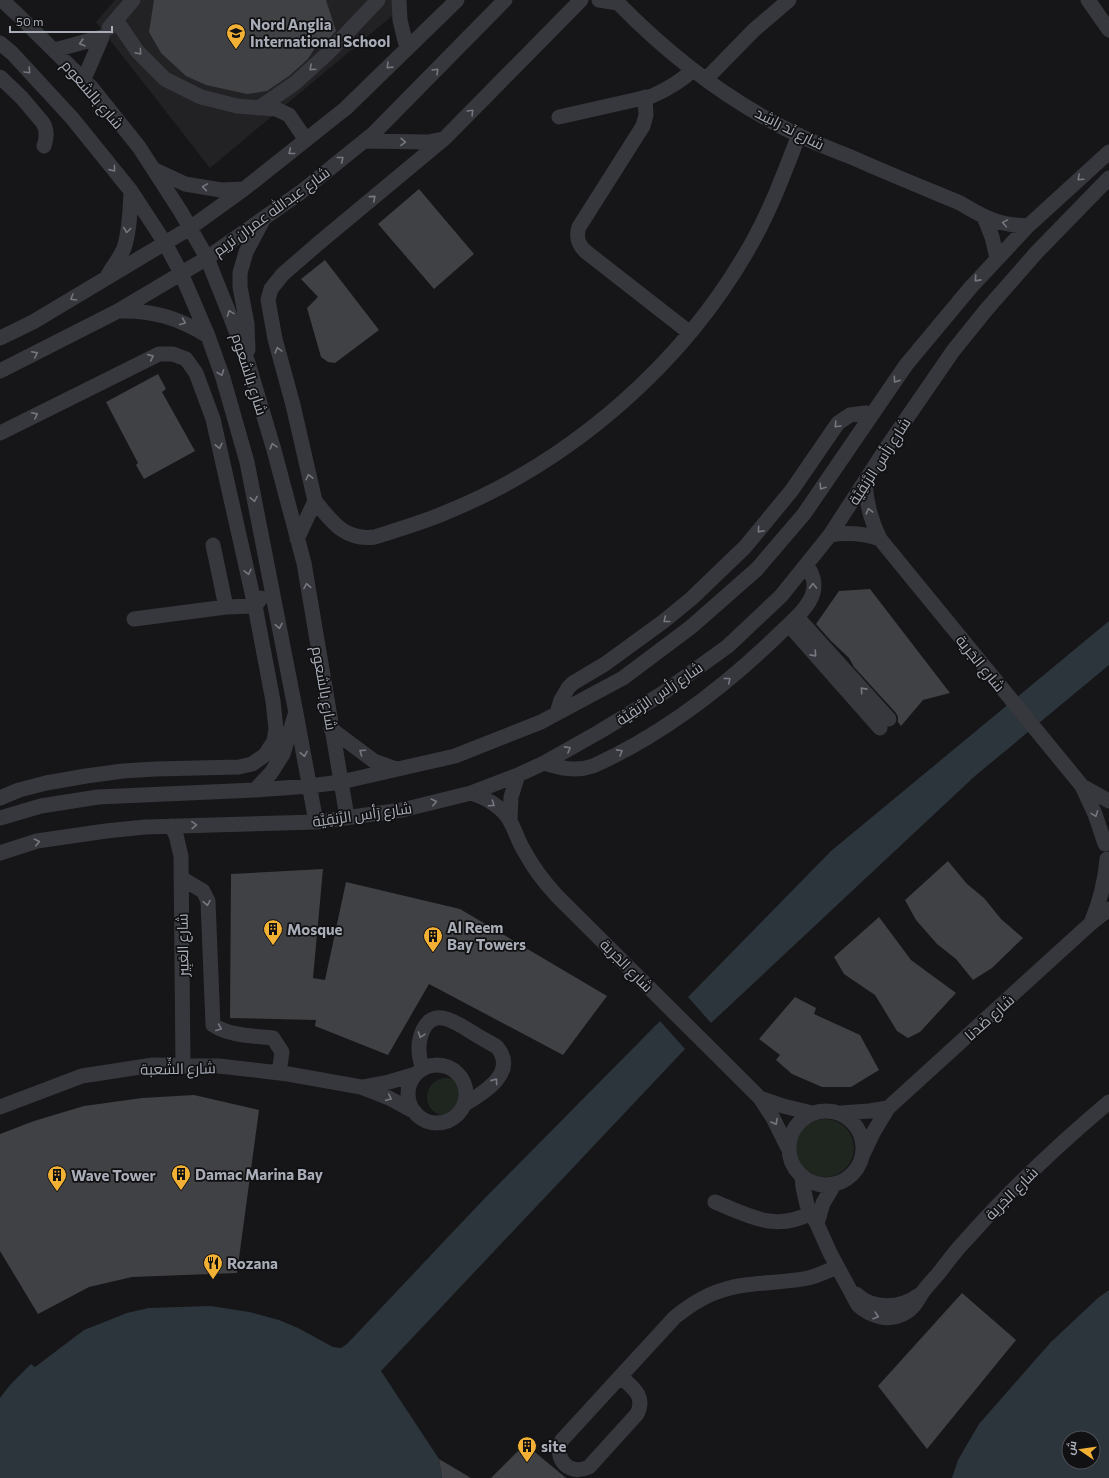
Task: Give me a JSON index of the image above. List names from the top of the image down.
{
  "streets": {
    "street": [
      "شارع بالشعوم",
      "شارع نَد راشِد",
      "شارع عبدالله عمران تريم",
      "شارع رَأس الرَّنقِيَّة",
      "شارع الجَرية",
      "شارع العَبِير",
      "شارع ضَدنا",
      "شارع الشِّعبة"
    ]
  },
  "crossings": [
    ["شارع بالشعوم", "شارع عبدالله عمران تريم"],
    ["شارع بالشعوم", "شارع رَأس الرَّنقِيَّة"],
    ["شارع نَد راشِد", "شارع رَأس الرَّنقِيَّة"],
    ["شارع رَأس الرَّنقِيَّة", "شارع الجَرية"],
    ["شارع رَأس الرَّنقِيَّة", "شارع العَبِير"],
    ["شارع الجَرية", "شارع ضَدنا"],
    ["شارع العَبِير", "شارع الشِّعبة"]
  ],
  "places": {
    "school or university": ["Nord Anglia International School"],
    "building": [
      "Mosque",
      "Al Reem Bay Towers",
      "Damac Marina Bay",
      "Wave Tower",
      "site"
    ],
    "restaurant": ["Rozana"]
  },
  "scale_bar": "50 m",
  "north": "left"
}
